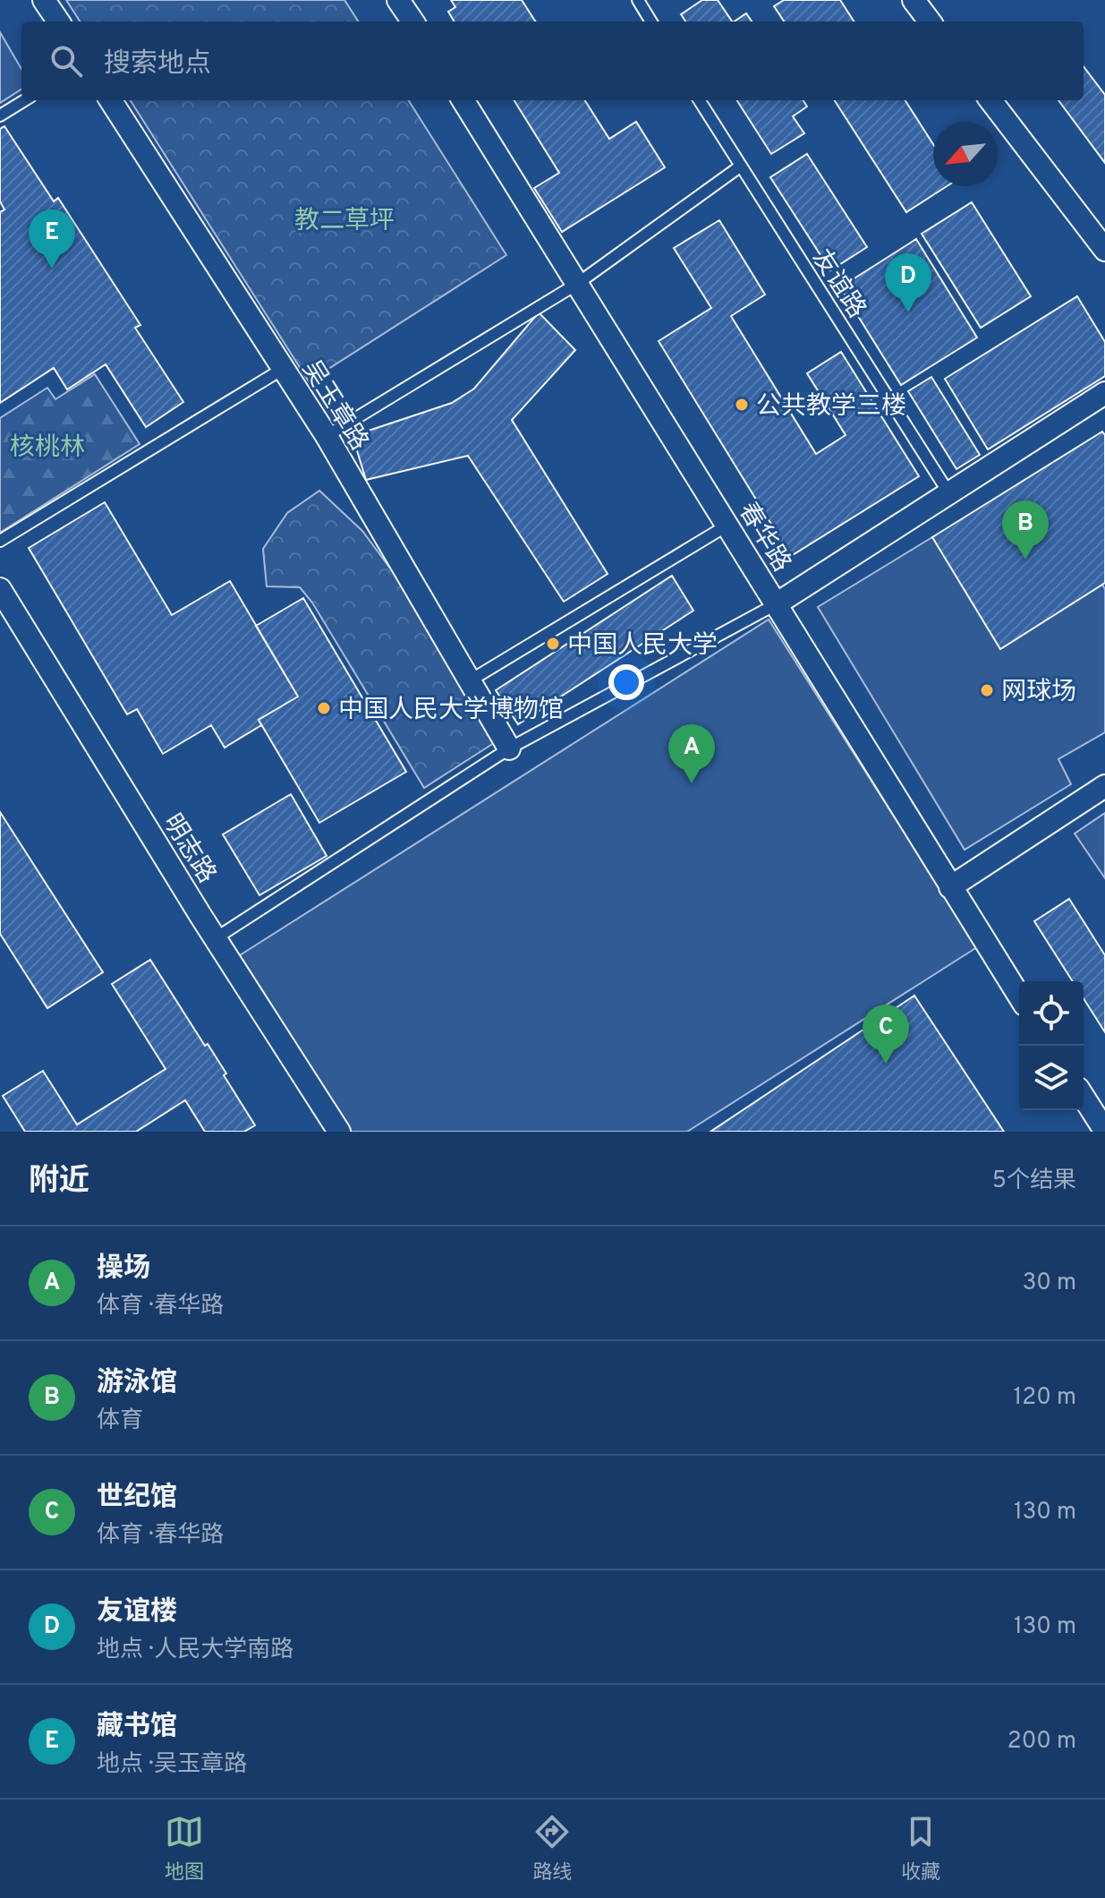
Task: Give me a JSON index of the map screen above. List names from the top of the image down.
{
  "streets": {
    "street": ["吴玉章路", "春华路", "明志路"],
    "lane": ["友谊路"]
  },
  "parks": ["教二草坪", "核桃林"],
  "places": [
    "公共教学三楼",
    "中国人民大学",
    "网球场",
    "中国人民大学博物馆"
  ],
  "north": "bottom left",
  "page": {
    "search": "搜索地点",
    "pins": [
      "E",
      "D",
      "B",
      "A",
      "C"
    ],
    "heading": ["附近", "5个结果"],
    "list": [
      {
        "mark": "A",
        "name": "操场",
        "note": "体育 · 春华路",
        "value": "30 m"
      },
      {
        "mark": "B",
        "name": "游泳馆",
        "note": "体育",
        "value": "120 m"
      },
      {
        "mark": "C",
        "name": "世纪馆",
        "note": "体育 · 春华路",
        "value": "130 m"
      },
      {
        "mark": "D",
        "name": "友谊楼",
        "note": "地点 · 人民大学南路",
        "value": "130 m"
      },
      {
        "mark": "E",
        "name": "藏书馆",
        "note": "地点 · 吴玉章路",
        "value": "200 m"
      }
    ],
    "nav": ["地图", "路线", "收藏"]
  }
}
